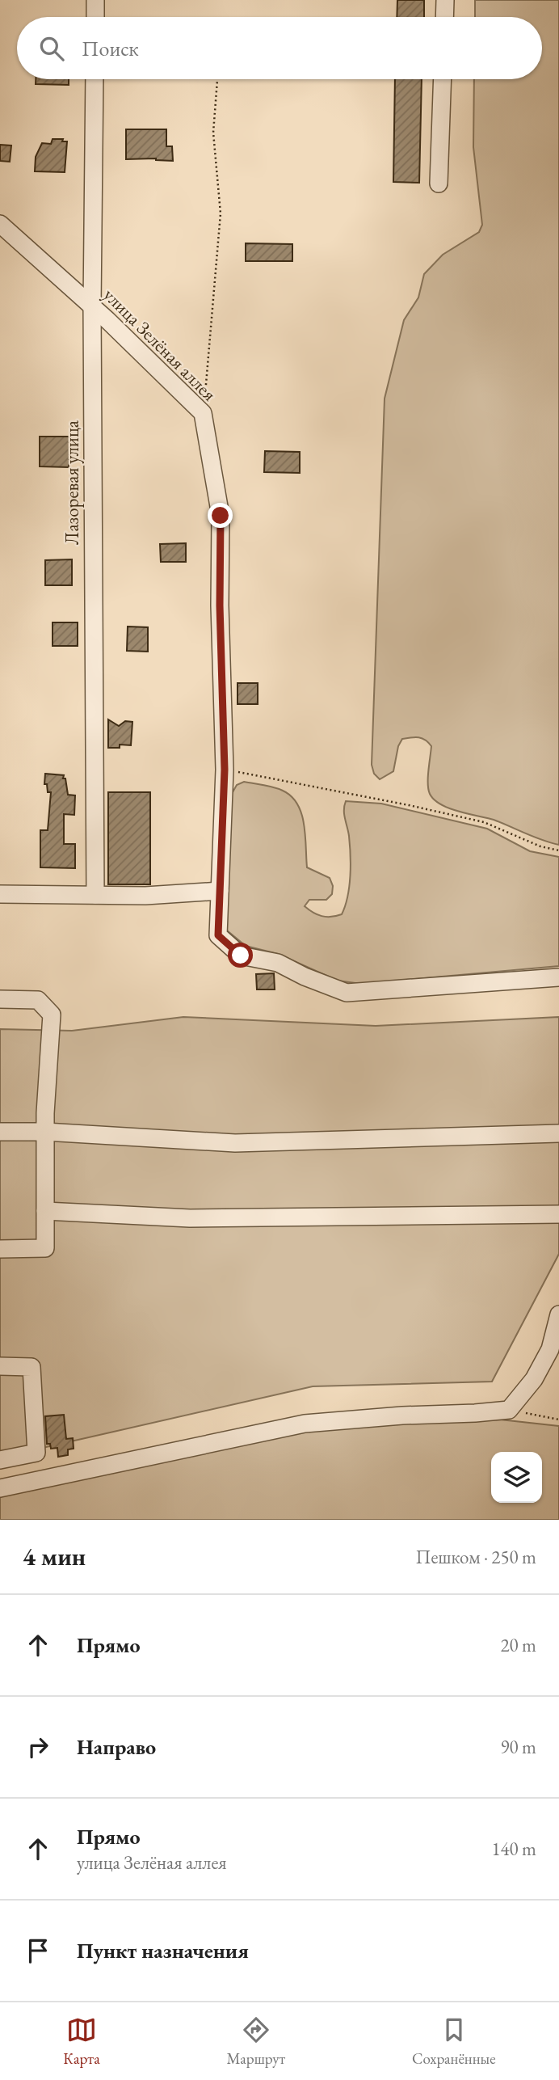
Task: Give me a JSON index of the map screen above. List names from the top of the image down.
{
  "streets": {
    "street": ["улица Зелёная аллея", "Лазоревая улица"]
  },
  "crossings": [
    ["улица Зелёная аллея", "Лазоревая улица"]
  ],
  "page": {
    "search": "Поиск",
    "heading": ["4 мин", "Пешком · 250 m"],
    "list": [
      ["Прямо", "20 m"],
      ["Направо", "90 m"],
      ["Прямо", "улица Зелёная аллея", "140 m"],
      "Пункт назначения"
    ],
    "nav": ["Карта", "Маршрут", "Сохранённые"]
  }
}
